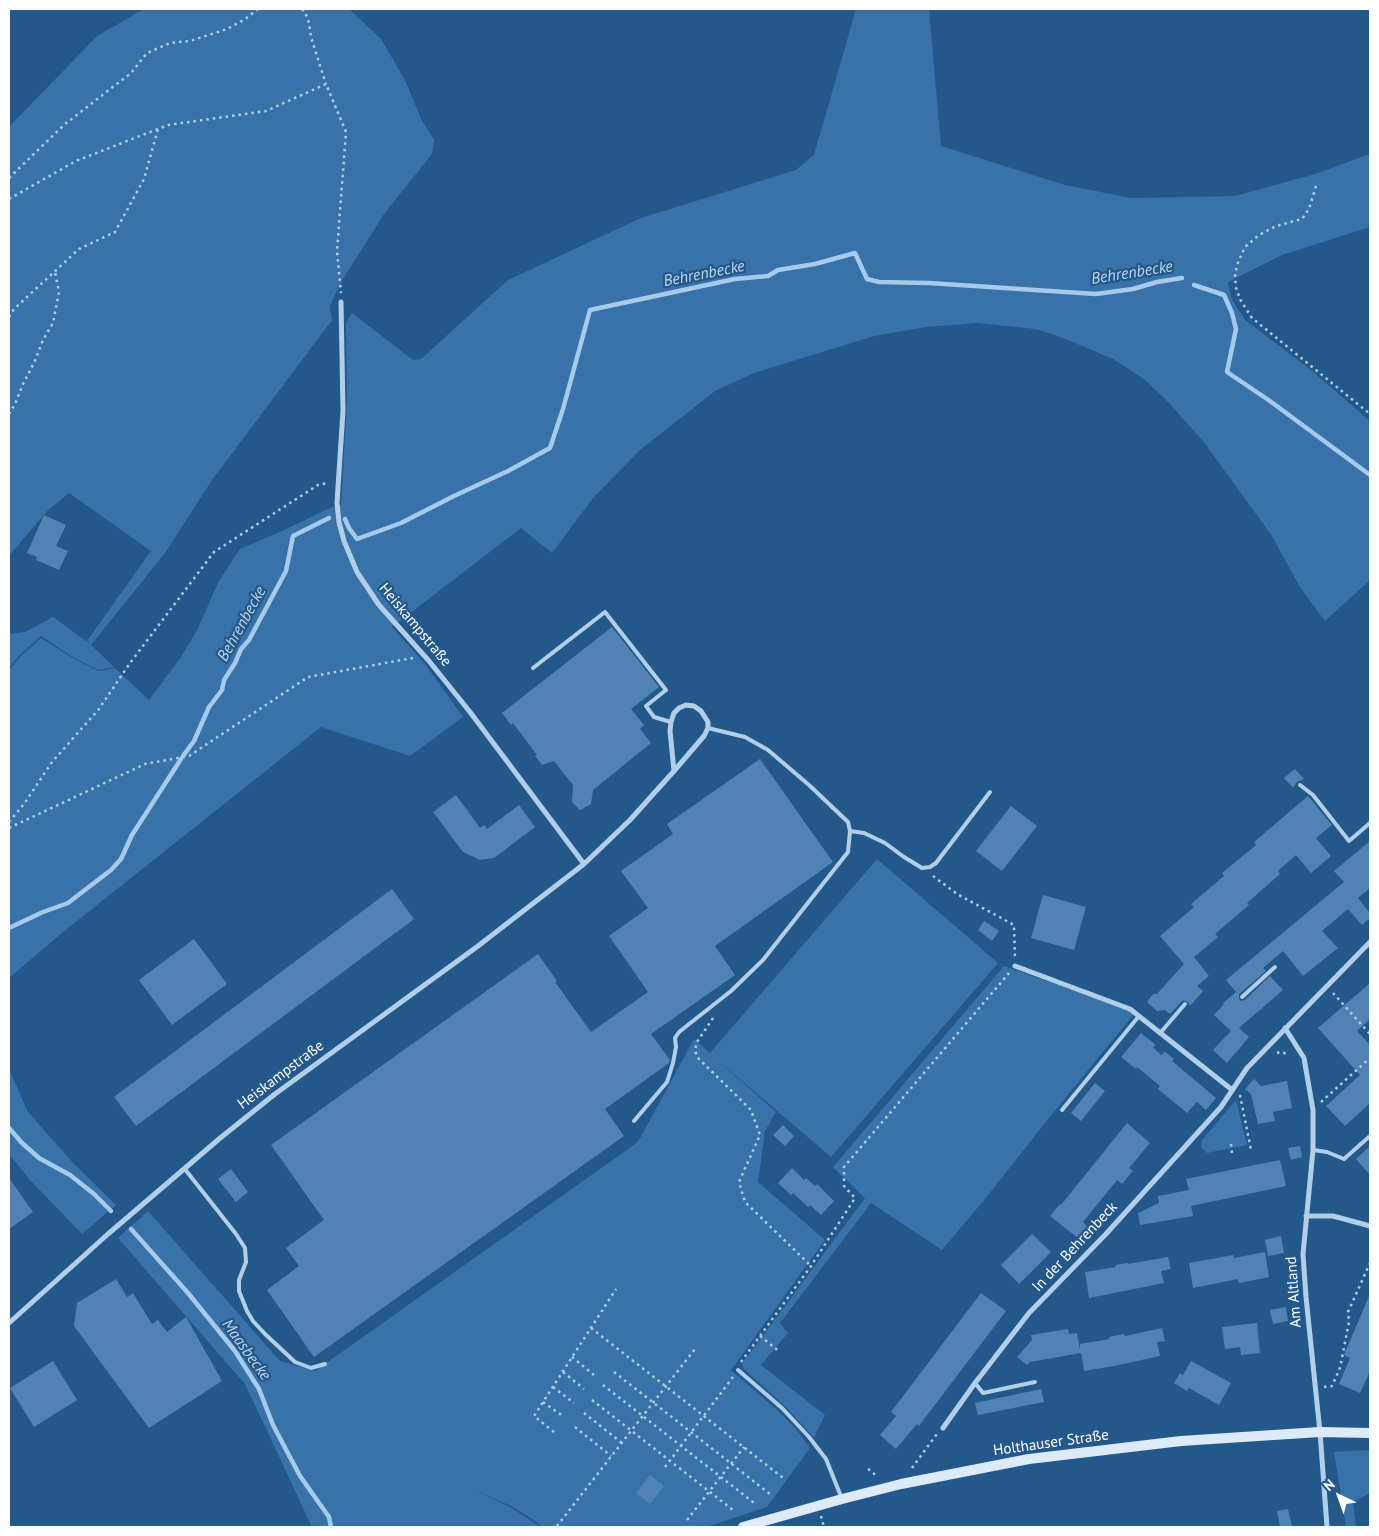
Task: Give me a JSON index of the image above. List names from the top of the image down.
{
  "streets": {
    "street": [
      "Heiskampstraße",
      "In der Behrenbeck",
      "Am Altland",
      "Holthauser Straße"
    ]
  },
  "crossings": [
    ["In der Behrenbeck", "Am Altland"],
    ["Am Altland", "Holthauser Straße"]
  ],
  "water": ["Behrenbecke", "Maasbecke"],
  "north": "top left"
}
